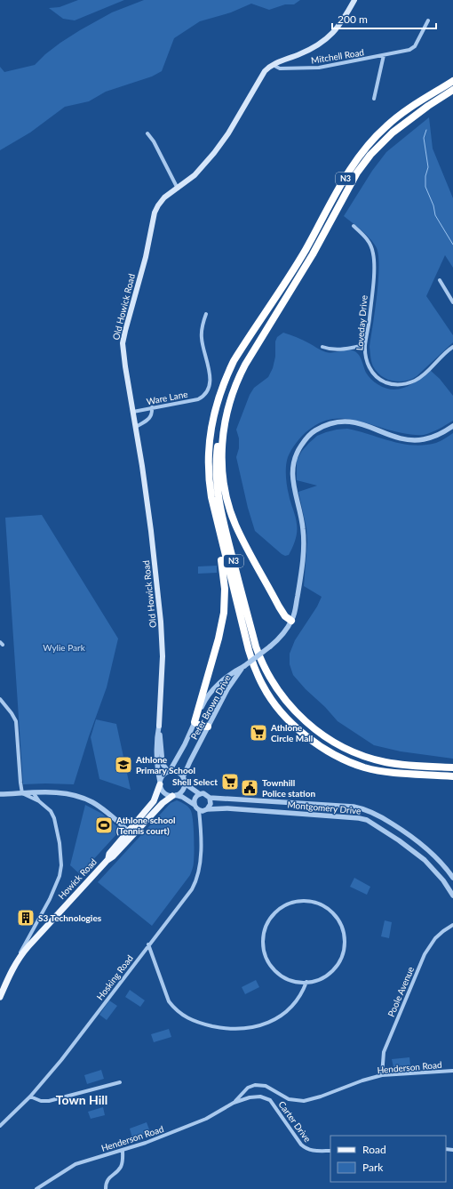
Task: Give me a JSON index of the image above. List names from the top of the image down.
{
  "streets": {
    "highway": ["N3"],
    "main road": ["Old Howick Road", "Howick Road"],
    "street": [
      "Mitchell Road",
      "Loveday Drive",
      "Ware Lane",
      "Peter Brown Drive",
      "Montgomery Drive",
      "Hosking Road",
      "Poole Avenue",
      "Henderson Road",
      "Carter Drive"
    ]
  },
  "crossings": [
    ["Mitchell Road", "Old Howick Road"],
    ["Old Howick Road", "Ware Lane"],
    ["Old Howick Road", "Peter Brown Drive"],
    ["Old Howick Road", "Howick Road"],
    ["Peter Brown Drive", "Howick Road"],
    ["Montgomery Drive", "Hosking Road"],
    ["Poole Avenue", "Henderson Road"],
    ["Henderson Road", "Carter Drive"]
  ],
  "districts": ["Town Hill"],
  "parks": ["Wylie Park"],
  "places": {
    "supermarket": ["Athlone Circle Mall", "Shell Select"],
    "school or university": ["Athlone Primary School"],
    "public building": ["Townhill Police station"],
    "sports": ["Athlone school (Tennis court)"],
    "building": ["S3 Technologies"]
  },
  "legend": ["Road", "Park"],
  "scale_bar": "200 m"
}
